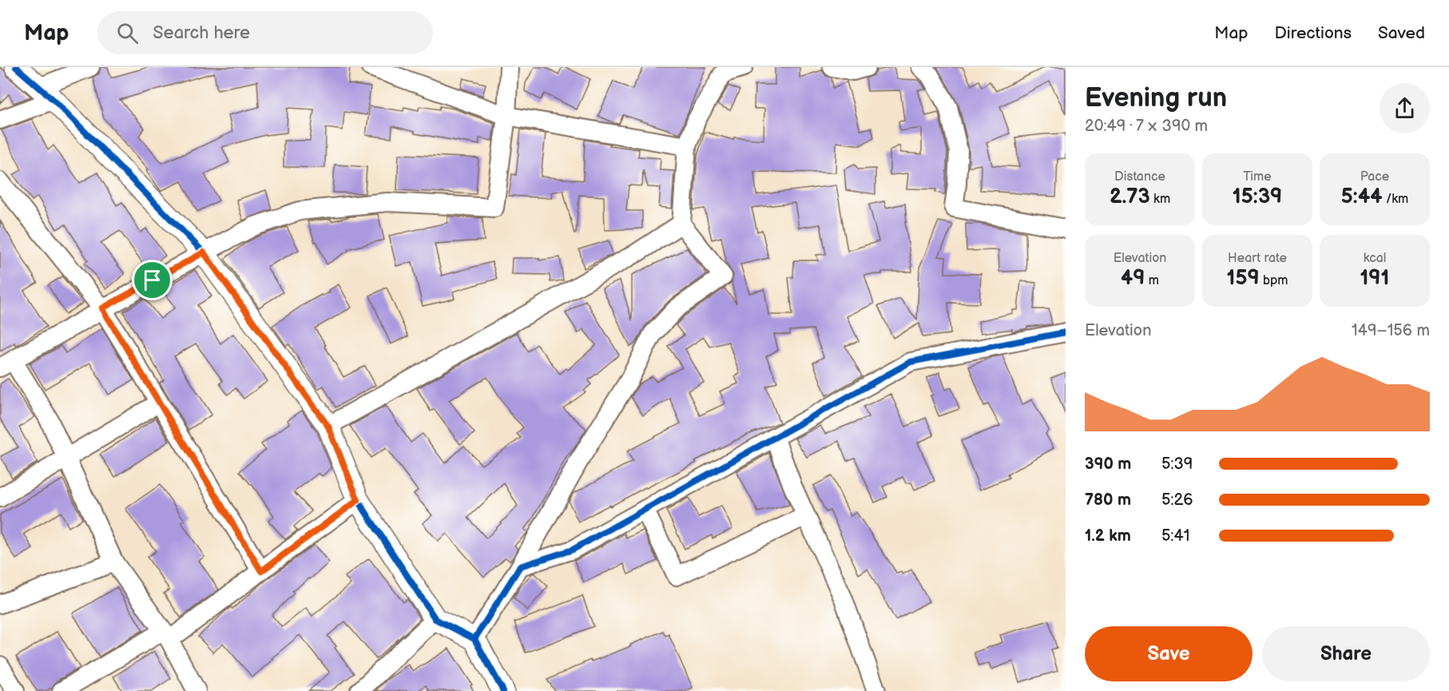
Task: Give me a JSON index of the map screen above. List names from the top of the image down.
{
  "page": {
    "header": "Map",
    "search": "Search here",
    "nav": ["Map", "Directions", "Saved"],
    "heading": ["Evening run", "20:49 · 7 × 390 m"],
    "stats": [
      ["Distance", "2.73 km"],
      ["Time", "15:39"],
      ["Pace", "5:44 /km"],
      ["Elevation", "49 m"],
      ["Heart rate", "159 bpm"],
      ["kcal", "191"]
    ],
    "chart": ["Elevation", "149–156 m"],
    "list": [
      {
        "name": "390 m",
        "note": "5:39"
      },
      {
        "name": "780 m",
        "note": "5:26"
      },
      {
        "name": "1.2 km",
        "note": "5:41"
      }
    ],
    "buttons": ["Save", "Share"]
  }
}
